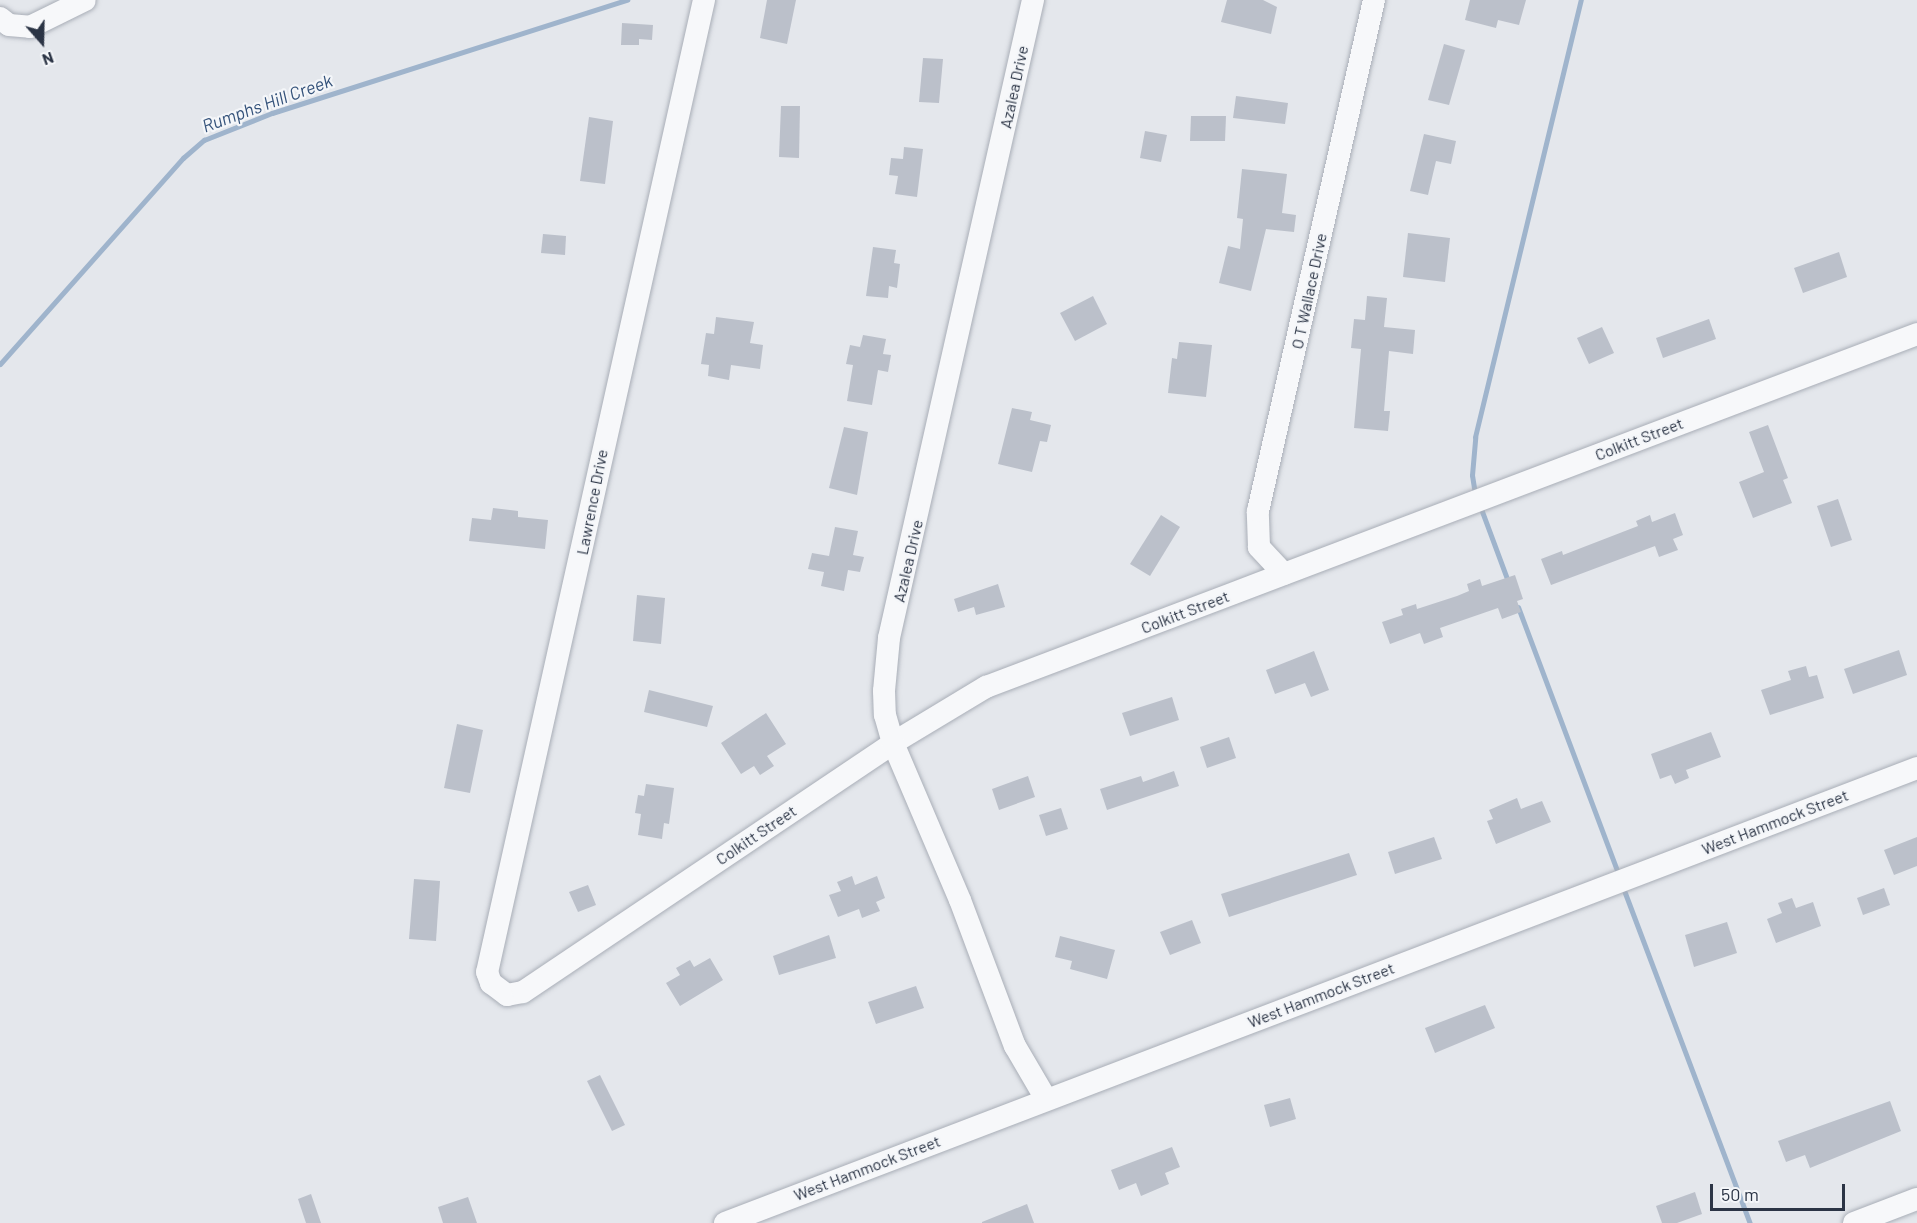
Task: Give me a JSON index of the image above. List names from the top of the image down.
{
  "streets": {
    "street": [
      "Azalea Drive",
      "O T Wallace Drive",
      "Colkitt Street",
      "Lawrence Drive",
      "West Hammock Street"
    ]
  },
  "crossings": [
    ["Azalea Drive", "Colkitt Street"],
    ["Azalea Drive", "West Hammock Street"],
    ["O T Wallace Drive", "Colkitt Street"],
    ["Colkitt Street", "Lawrence Drive"]
  ],
  "water": ["Rumphs Hill Creek"],
  "scale_bar": "50 m",
  "north": "bottom"
}
